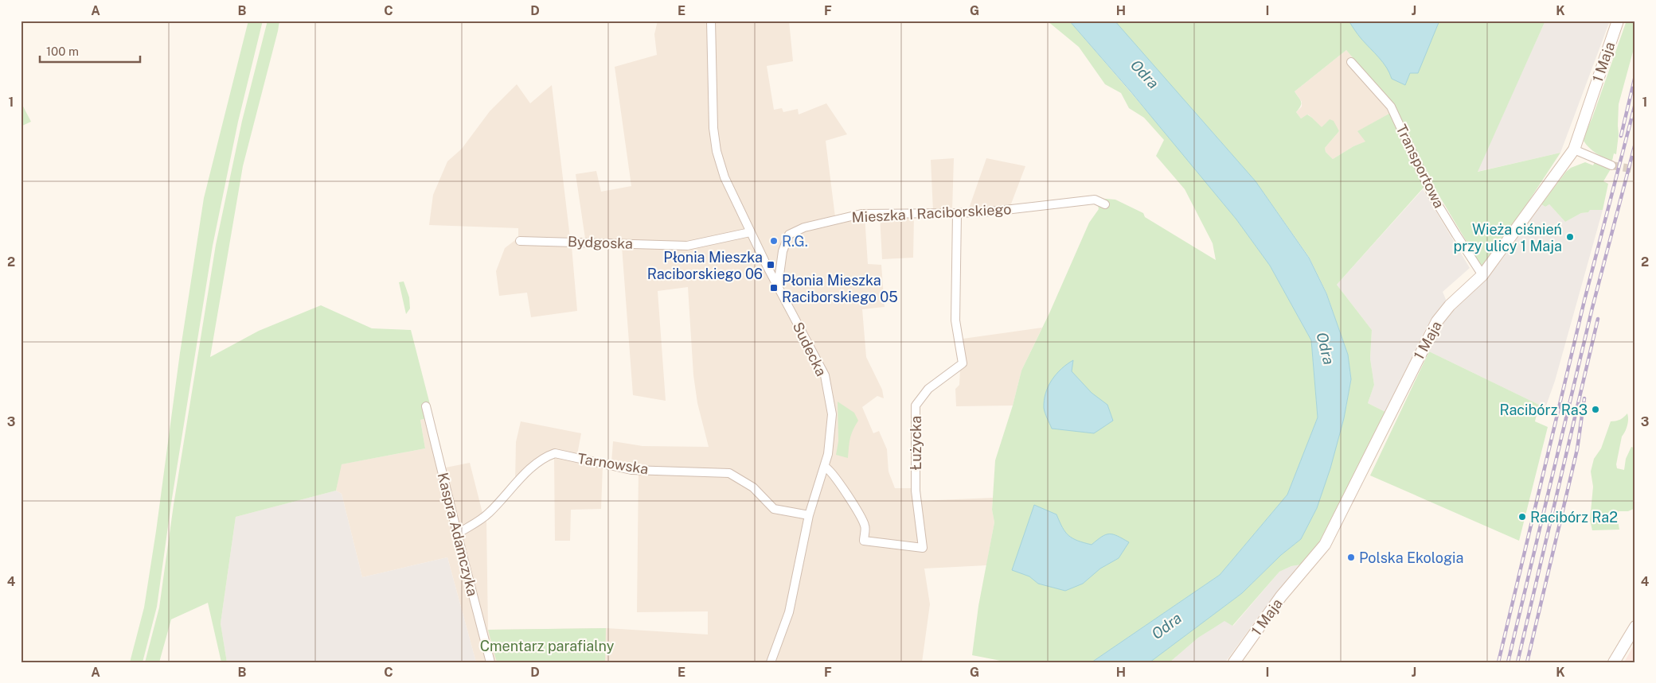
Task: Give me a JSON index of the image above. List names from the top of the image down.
{
  "streets": {
    "street": [
      "1 Maja",
      "Transportowa",
      "Mieszka I Raciborskiego",
      "Bydgoska",
      "Sudecka",
      "Łużycka",
      "Tarnowska",
      "Kaspra Adamczyka"
    ]
  },
  "crossings": [
    ["1 Maja", "Transportowa"],
    ["Mieszka I Raciborskiego", "Sudecka"],
    ["Mieszka I Raciborskiego", "Łużycka"],
    ["Bydgoska", "Sudecka"],
    ["Sudecka", "Łużycka"],
    ["Sudecka", "Tarnowska"],
    ["Tarnowska", "Kaspra Adamczyka"]
  ],
  "water": ["Odra"],
  "parks": ["Cmentarz parafialny"],
  "places": {
    "other": [
      "Wieża ciśnień przy ulicy 1 Maja",
      "R.G.",
      "Racibórz Ra3",
      "Racibórz Ra2",
      "Polska Ekologia"
    ],
    "transit": ["Płonia Mieszka Raciborskiego 06", "Płonia Mieszka Raciborskiego 05"]
  },
  "scale_bar": "100 m",
  "grid": {
    "columns": [
      "A",
      "B",
      "C",
      "D",
      "E",
      "F",
      "G",
      "H",
      "I",
      "J",
      "K"
    ],
    "rows": [
      "1",
      "2",
      "3",
      "4"
    ]
  }
}
